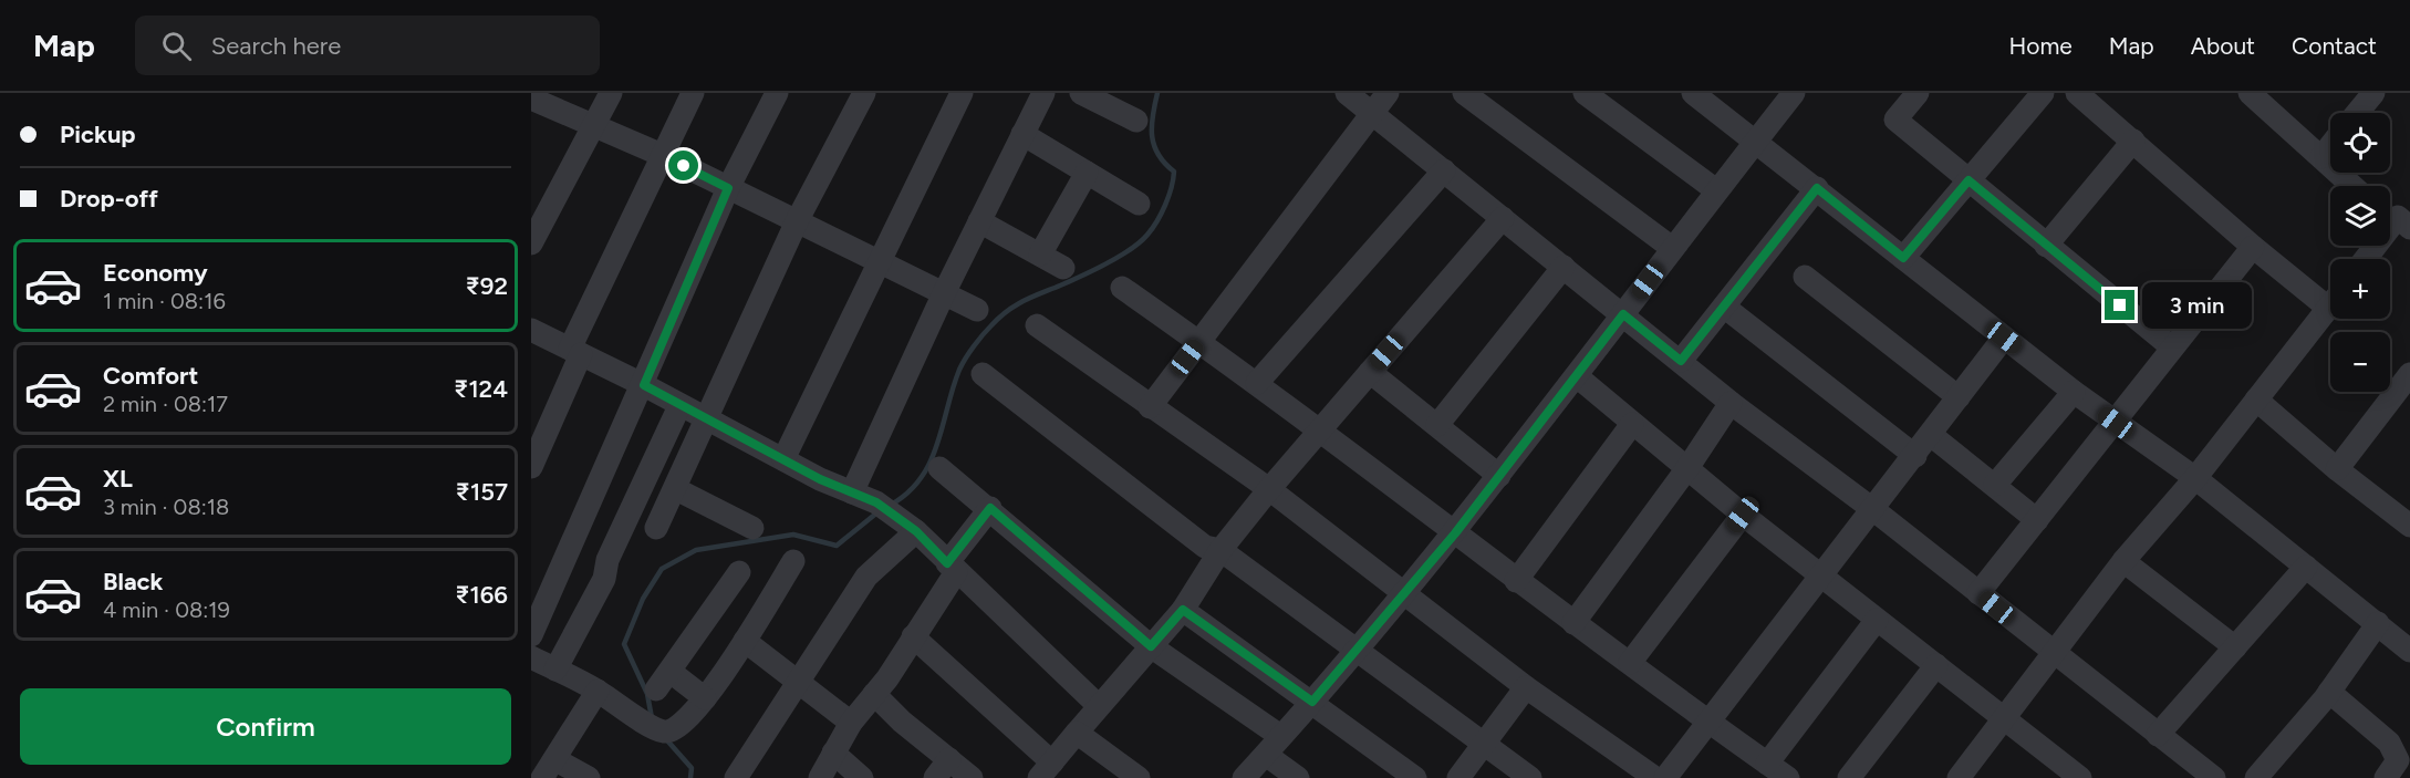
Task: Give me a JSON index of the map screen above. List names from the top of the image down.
{
  "page": {
    "header": "Map",
    "search": "Search here",
    "nav": [
      "Home",
      "Map",
      "About",
      "Contact"
    ],
    "banner": ["Pickup", "Drop-off"],
    "map_buttons": ["+", "−"],
    "list": [
      {
        "name": "Economy",
        "note": "1 min · 08:16",
        "value": "₹92"
      },
      {
        "name": "Comfort",
        "note": "2 min · 08:17",
        "value": "₹124"
      },
      {
        "name": "XL",
        "note": "3 min · 08:18",
        "value": "₹157"
      },
      {
        "name": "Black",
        "note": "4 min · 08:19",
        "value": "₹166"
      }
    ],
    "bubble": "3 min",
    "buttons": "Confirm"
  }
}
